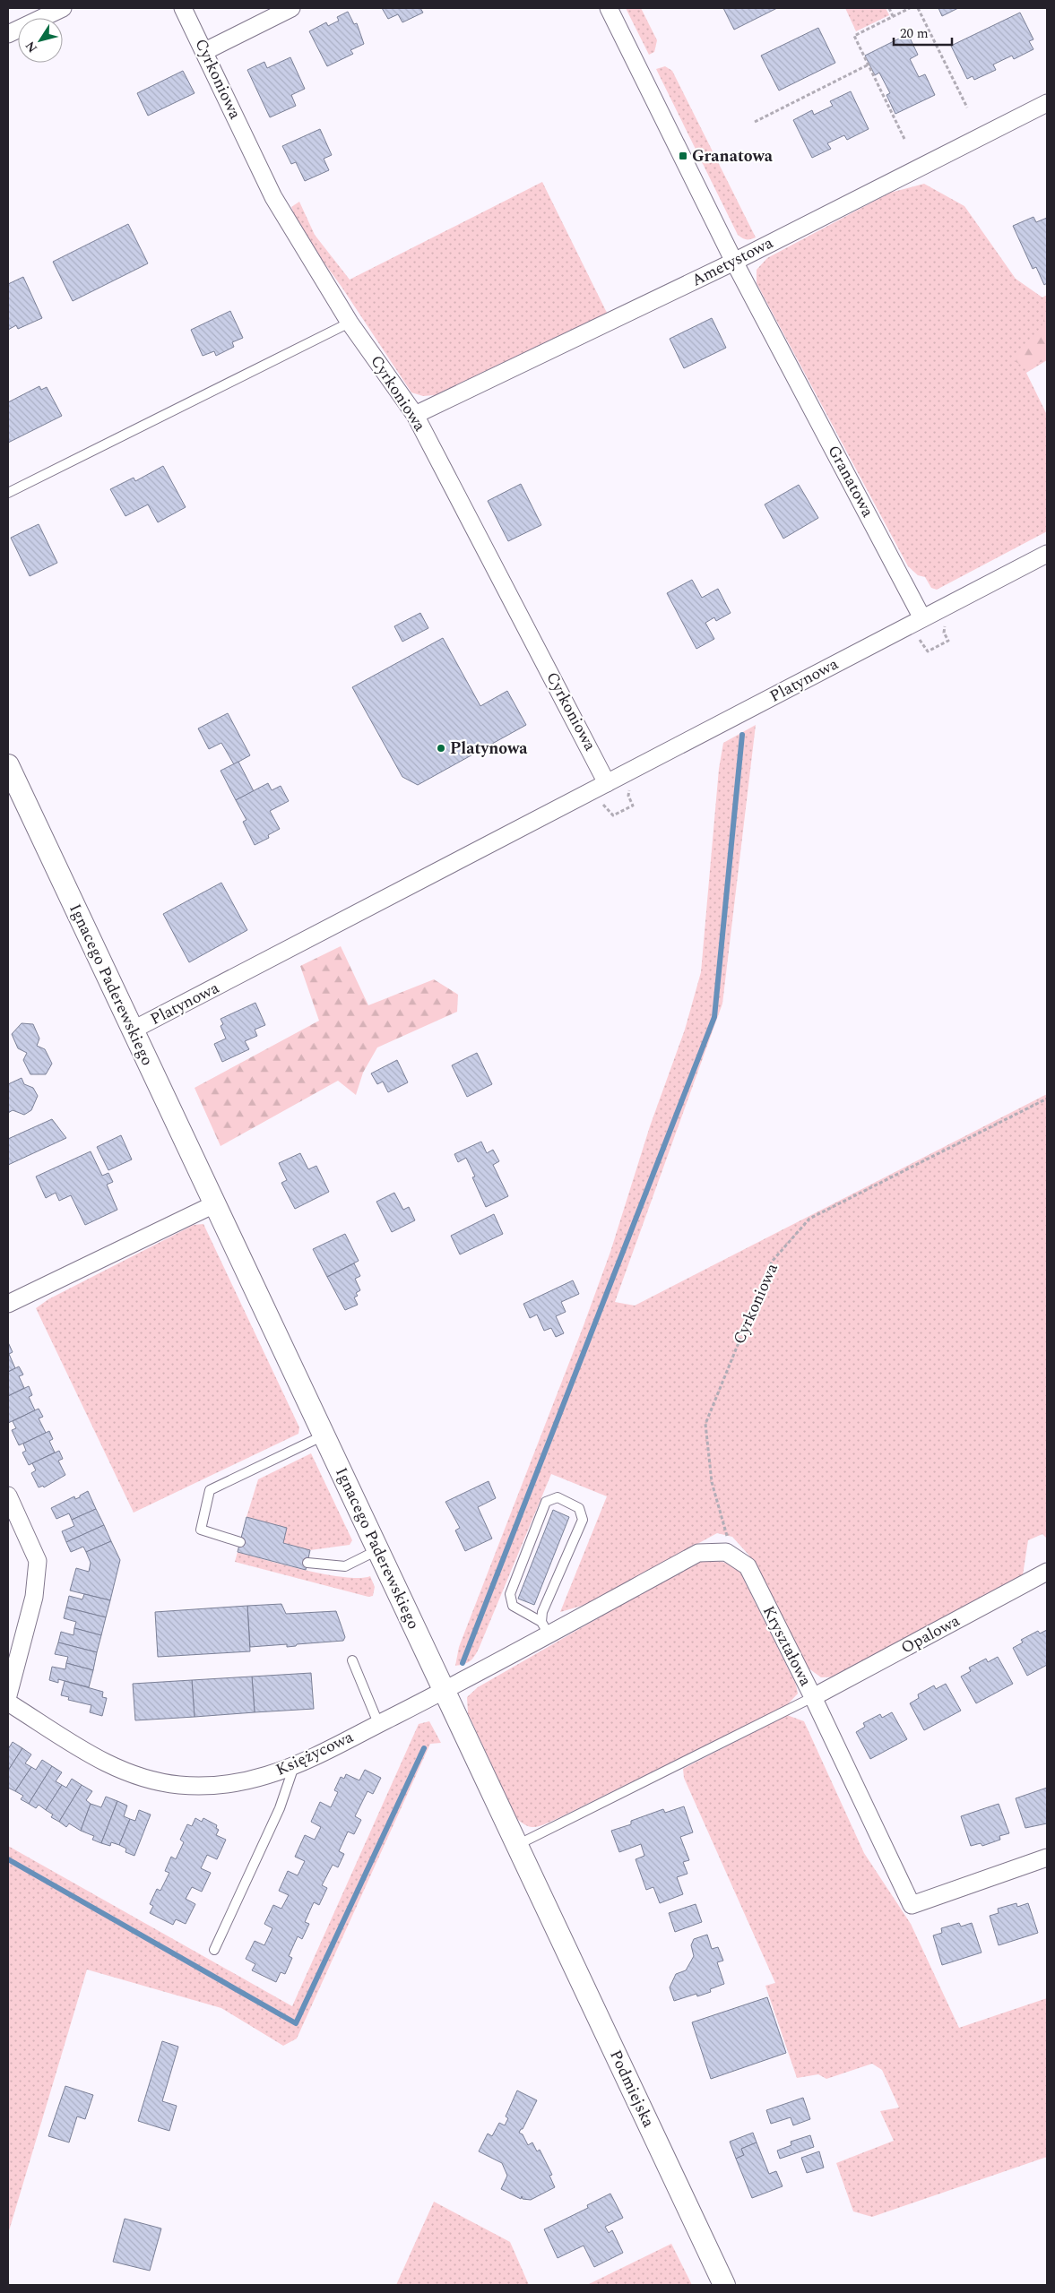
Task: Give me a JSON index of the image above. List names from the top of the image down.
{
  "streets": {
    "street": [
      "Cyrkoniowa",
      "Ametystowa",
      "Granatowa",
      "Platynowa",
      "Ignacego Paderewskiego",
      "Opalowa",
      "Kryształowa",
      "Księżycowa",
      "Podmiejska"
    ]
  },
  "crossings": [
    ["Cyrkoniowa", "Ametystowa"],
    ["Cyrkoniowa", "Platynowa"],
    ["Cyrkoniowa", "Kryształowa"],
    ["Ametystowa", "Granatowa"],
    ["Granatowa", "Platynowa"],
    ["Platynowa", "Ignacego Paderewskiego"],
    ["Ignacego Paderewskiego", "Księżycowa"],
    ["Ignacego Paderewskiego", "Podmiejska"],
    ["Opalowa", "Kryształowa"]
  ],
  "places": {
    "transit": ["Granatowa"],
    "other": ["Platynowa"]
  },
  "scale_bar": "20 m",
  "north": "bottom left"
}
